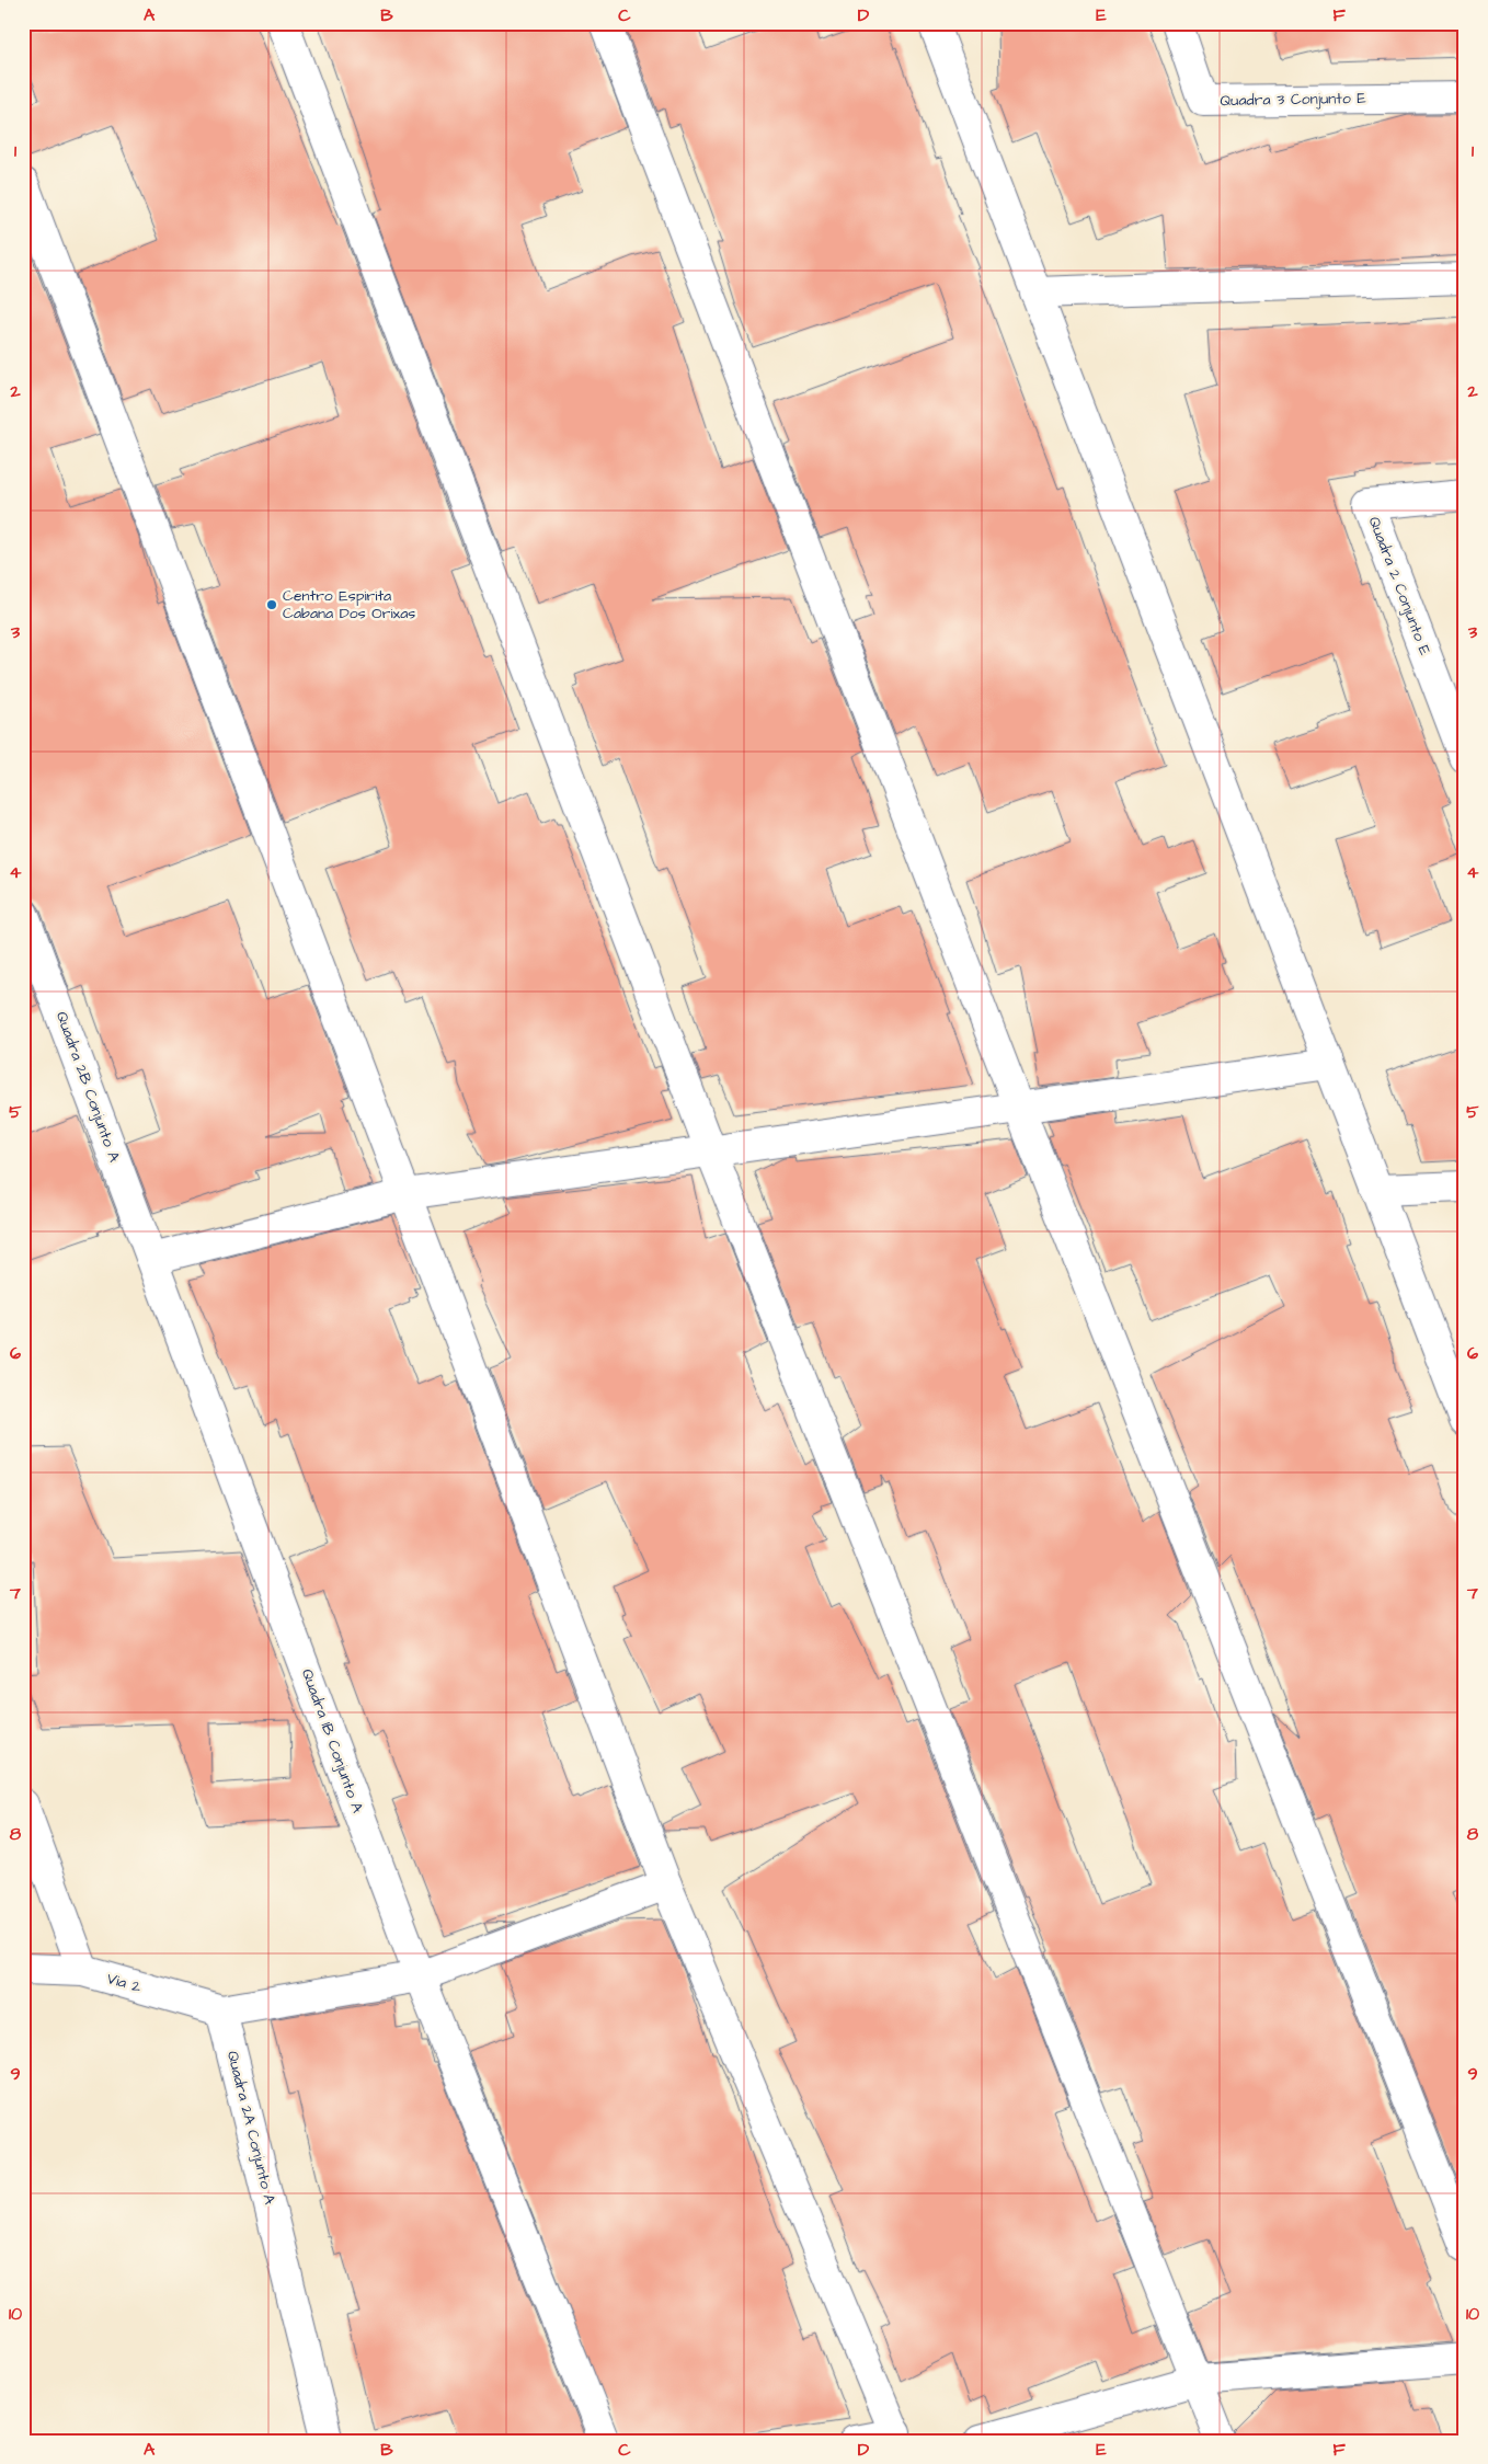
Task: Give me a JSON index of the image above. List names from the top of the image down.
{
  "streets": {
    "street": [
      "Quadra 3 Conjunto E",
      "Quadra 2 Conjunto E",
      "Quadra 2B Conjunto A",
      "Quadra 1B Conjunto A",
      "Via 2",
      "Quadra 2A Conjunto A"
    ]
  },
  "crossings": [
    ["Quadra 2B Conjunto A", "Quadra 1B Conjunto A"],
    ["Via 2", "Quadra 2A Conjunto A"]
  ],
  "places": ["Centro Espirita Cabana Dos Orixas"],
  "grid": {
    "columns": [
      "A",
      "B",
      "C",
      "D",
      "E",
      "F"
    ],
    "rows": [
      "1",
      "2",
      "3",
      "4",
      "5",
      "6",
      "7",
      "8",
      "9",
      "10"
    ]
  }
}
